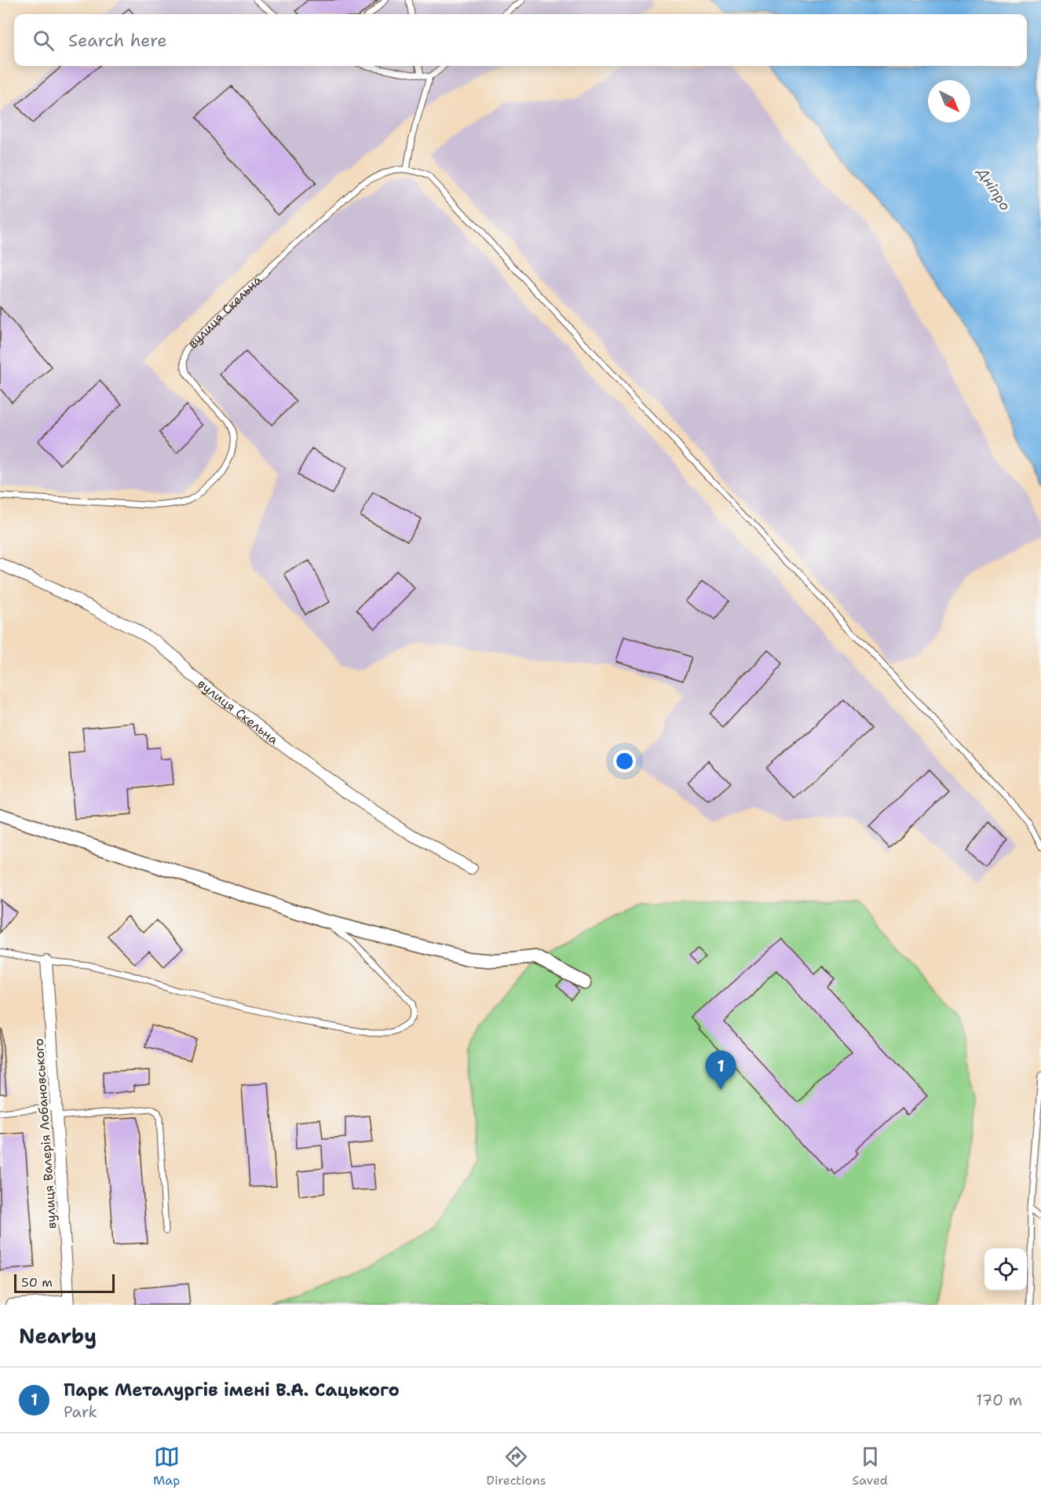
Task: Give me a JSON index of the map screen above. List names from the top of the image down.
{
  "streets": {
    "street": ["вулиця Скельна", "вулиця Валерія Лобановського"]
  },
  "water": ["Дніпро"],
  "scale_bar": "50 m",
  "north": "bottom right",
  "page": {
    "search": "Search here",
    "pins": "1",
    "scale": "50 m",
    "heading": "Nearby",
    "list": [
      {
        "mark": "1",
        "name": "Парк Металургів імені В.А. Сацького",
        "note": "Park",
        "value": "170 m"
      }
    ],
    "nav": ["Map", "Directions", "Saved"]
  }
}
